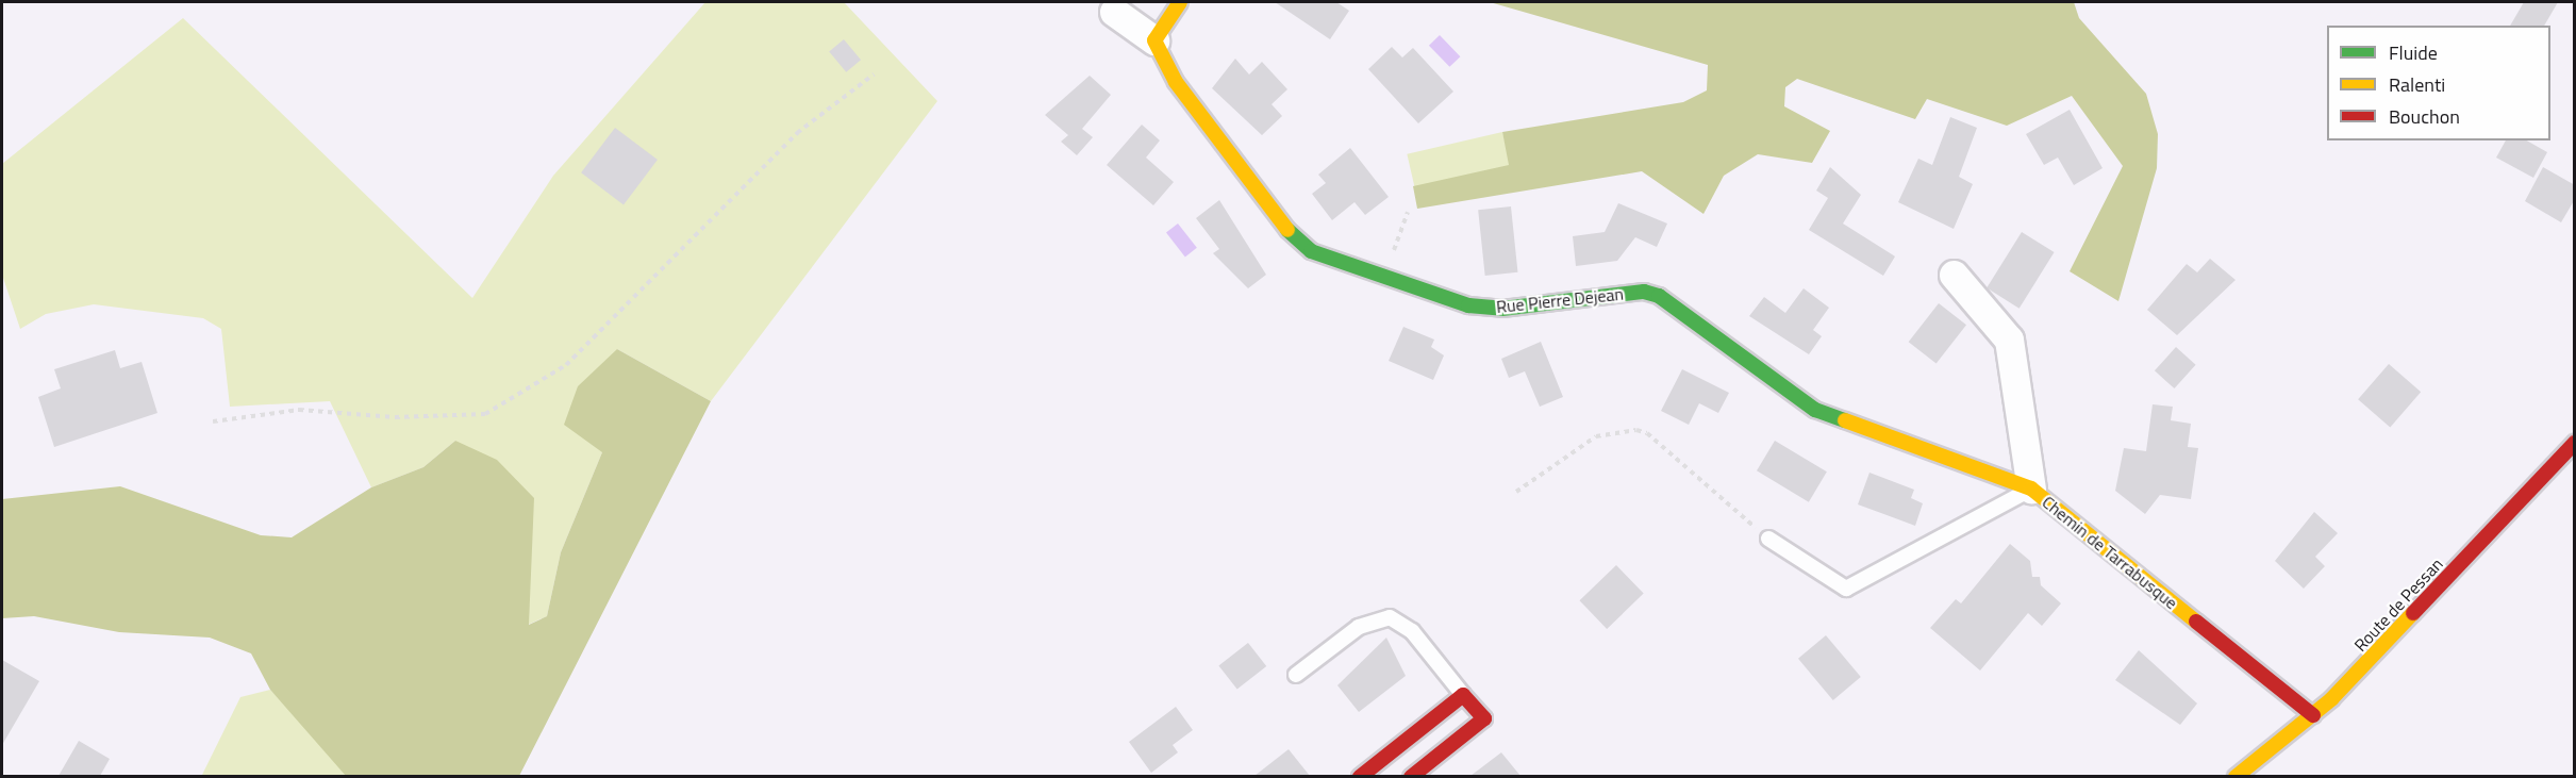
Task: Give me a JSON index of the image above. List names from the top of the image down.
{
  "streets": {
    "street": ["Rue Pierre Dejean", "Chemin de Tarrabusque", "Route de Pessan"]
  },
  "crossings": [
    ["Rue Pierre Dejean", "Chemin de Tarrabusque"],
    ["Chemin de Tarrabusque", "Route de Pessan"]
  ],
  "legend": ["Fluide", "Ralenti", "Bouchon"]
}
